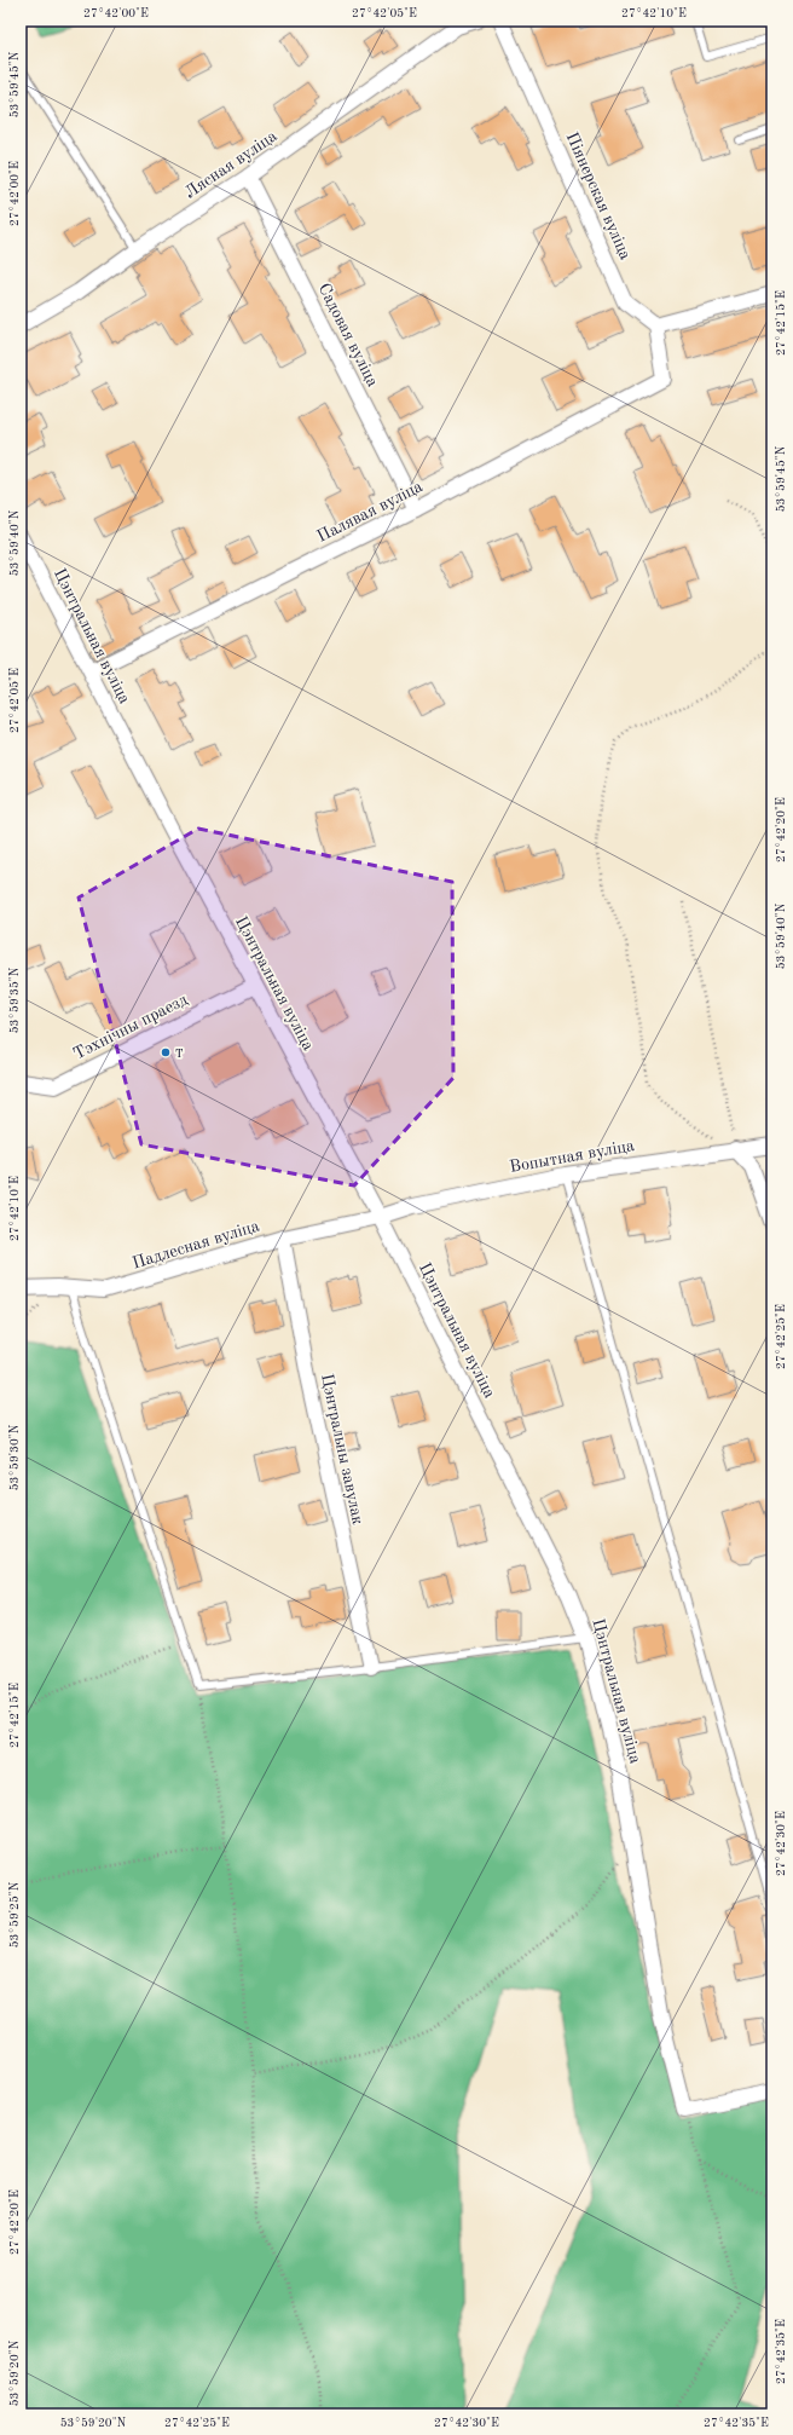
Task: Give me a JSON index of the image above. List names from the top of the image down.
{
  "streets": {
    "street": [
      "Лясная вуліца",
      "Піянерская вуліца",
      "Садовая вуліца",
      "Палявая вуліца",
      "Цэнтральная вуліца",
      "Тэхнічны праезд",
      "Вопытная вуліца",
      "Падлесная вуліца",
      "Цэнтральны завулак"
    ]
  },
  "crossings": [
    ["Лясная вуліца", "Садовая вуліца"],
    ["Піянерская вуліца", "Палявая вуліца"],
    ["Садовая вуліца", "Палявая вуліца"],
    ["Палявая вуліца", "Цэнтральная вуліца"],
    ["Цэнтральная вуліца", "Тэхнічны праезд"],
    ["Цэнтральная вуліца", "Вопытная вуліца"],
    ["Цэнтральная вуліца", "Падлесная вуліца"],
    ["Вопытная вуліца", "Падлесная вуліца"],
    ["Падлесная вуліца", "Цэнтральны завулак"]
  ],
  "places": ["т"],
  "coordinates": [
    "27°42'00\"E",
    "27°42'05\"E",
    "27°42'10\"E",
    "53°59'45\"N",
    "27°42'15\"E",
    "53°59'40\"N",
    "27°42'20\"E",
    "53°59'35\"N",
    "27°42'25\"E",
    "53°59'30\"N",
    "27°42'30\"E",
    "53°59'25\"N",
    "27°42'35\"E",
    "53°59'20\"N"
  ]
}
